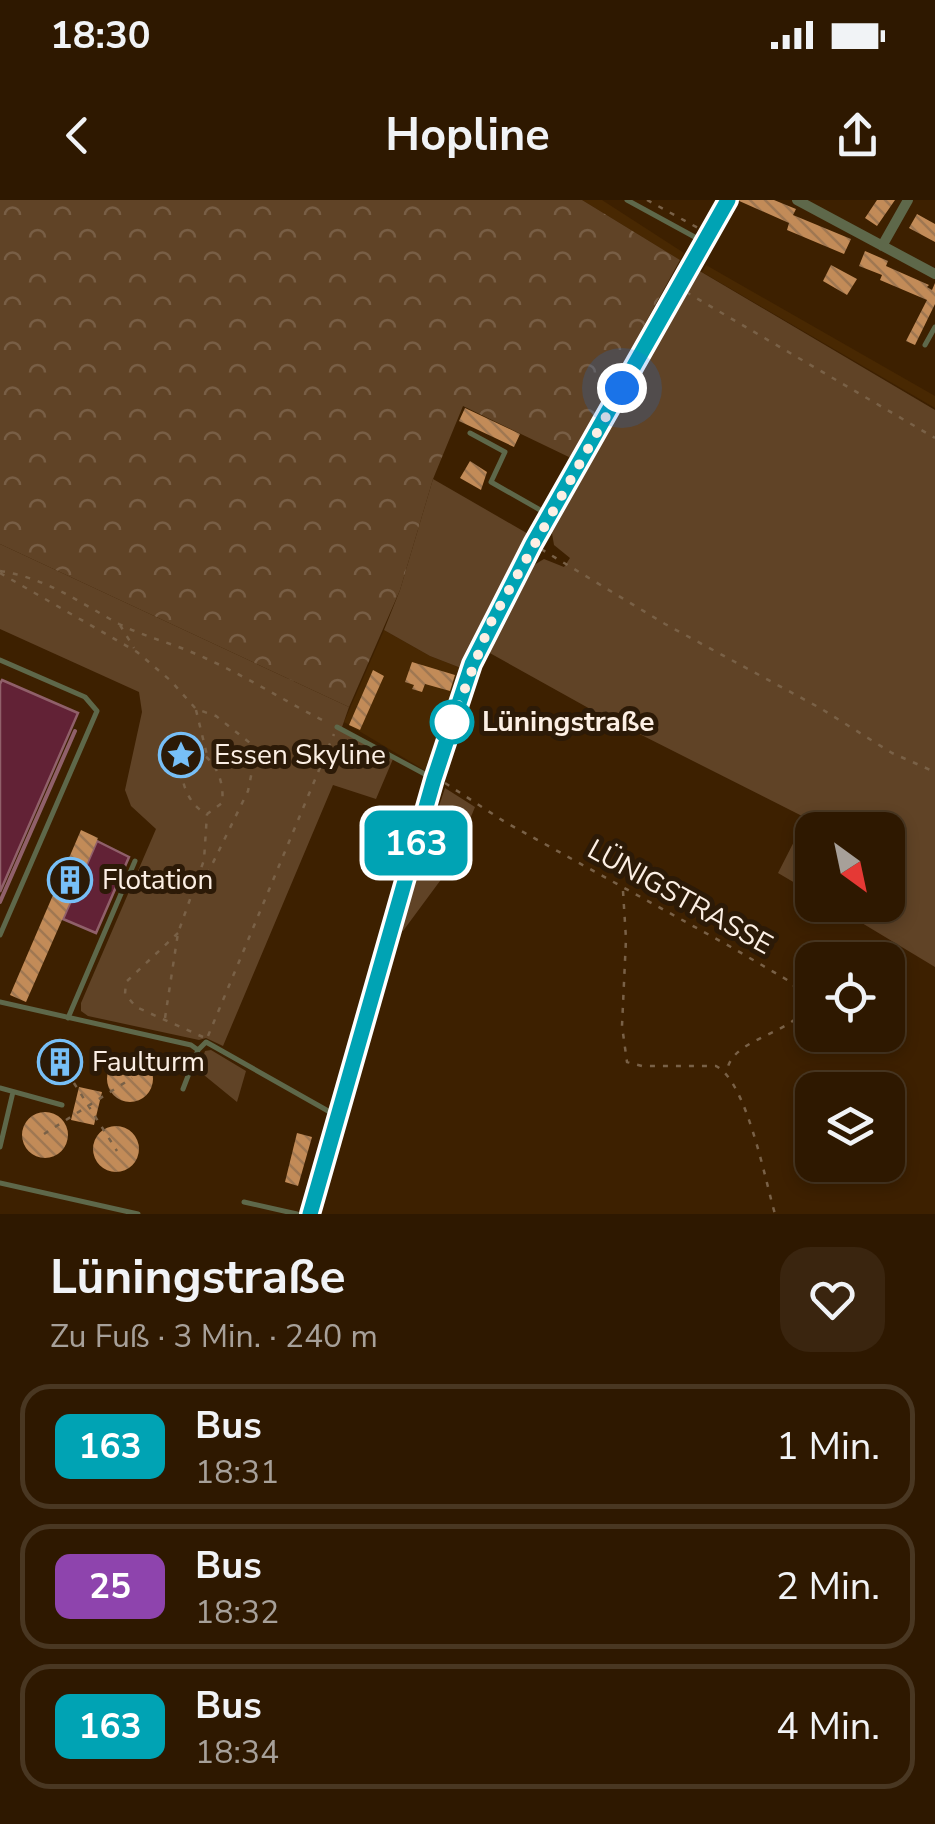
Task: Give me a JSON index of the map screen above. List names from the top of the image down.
{
  "streets": {
    "path": ["LÜNIGSTRASSE"]
  },
  "places": {
    "other": ["Lüningstraße"],
    "place": ["Essen Skyline"],
    "building": ["Flotation", "Faulturm"]
  },
  "lines": ["bus line 163"],
  "north": "bottom right",
  "page": {
    "status": "18:30",
    "header": "Hopline",
    "on_map": "163",
    "heading": ["Lüningstraße", "Zu Fuß · 3 Min. · 240 m"],
    "list": [
      {
        "mark": "163",
        "name": "Bus",
        "note": "18:31",
        "value": "1 Min."
      },
      {
        "mark": "25",
        "name": "Bus",
        "note": "18:32",
        "value": "2 Min."
      },
      {
        "mark": "163",
        "name": "Bus",
        "note": "18:34",
        "value": "4 Min."
      }
    ]
  }
}
